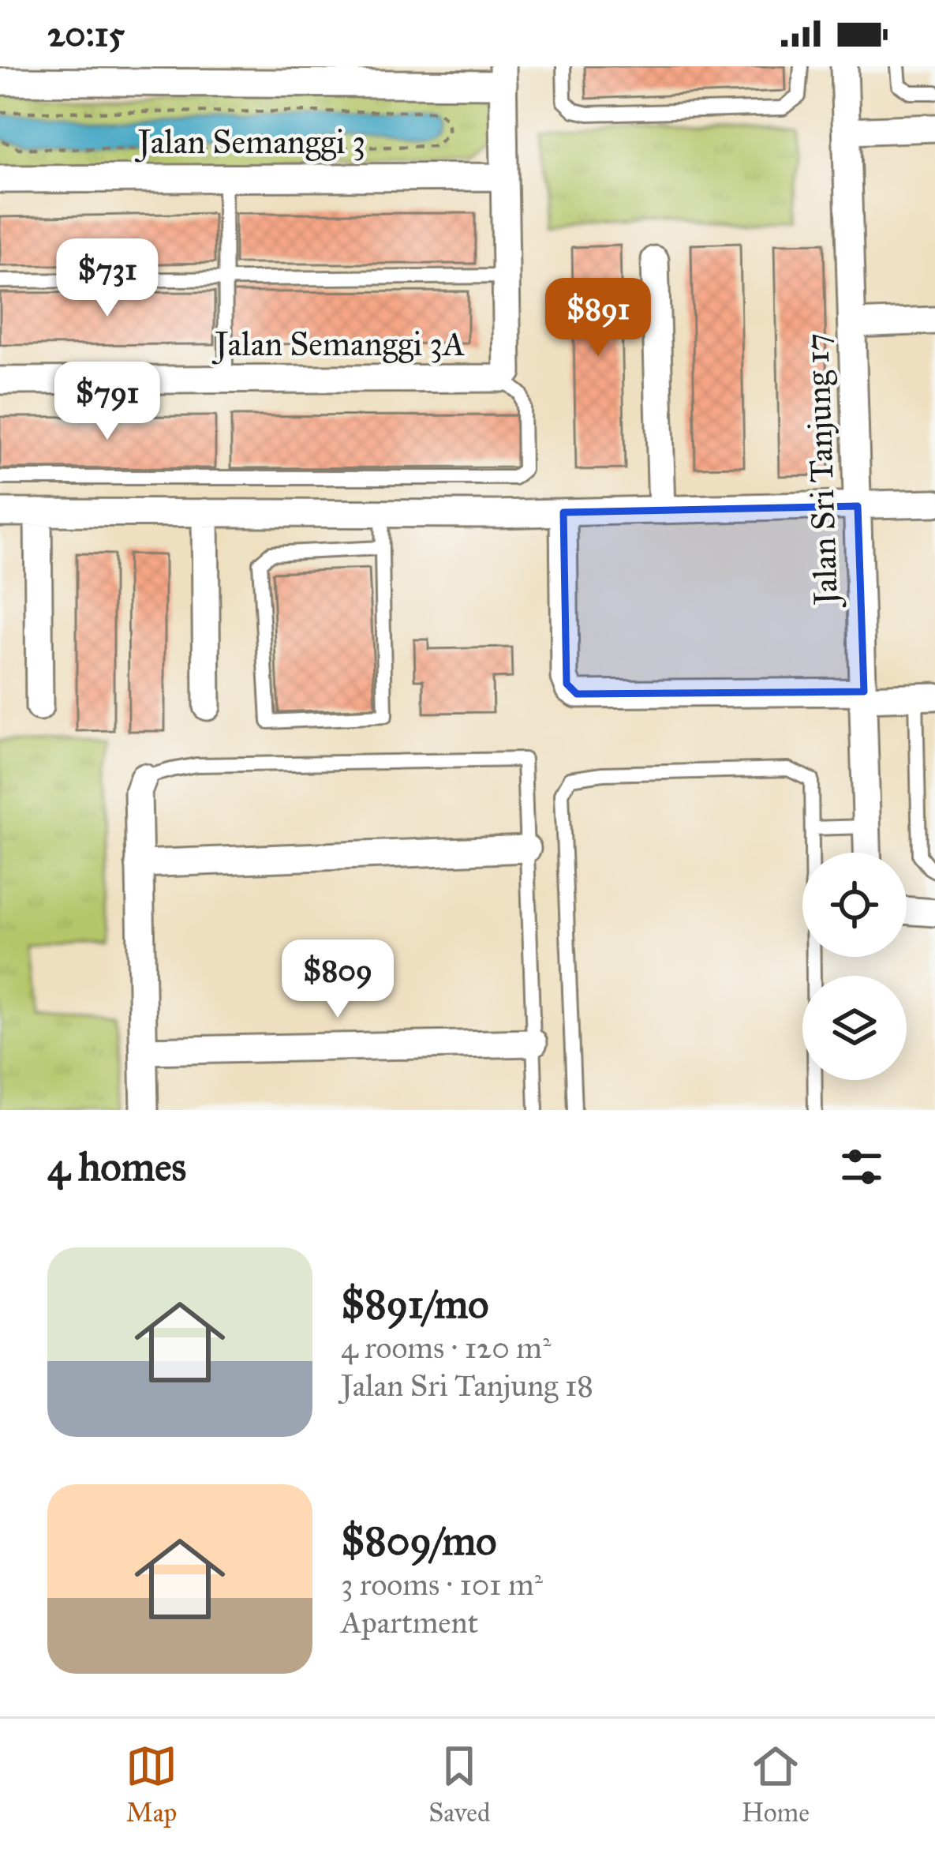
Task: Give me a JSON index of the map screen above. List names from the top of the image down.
{
  "streets": {
    "street": ["Jalan Semanggi 3", "Jalan Semanggi 3A", "Jalan Sri Tanjung 17"]
  },
  "page": {
    "status": "20:15",
    "price": [
      "$731",
      "$891",
      "$791",
      "$809"
    ],
    "heading": "4 homes",
    "list": [
      {
        "name": "$891/mo",
        "note": "4 rooms · 120 m² · Jalan Sri Tanjung 18"
      },
      {
        "name": "$809/mo",
        "note": "3 rooms · 101 m² · Apartment"
      }
    ],
    "tabs": ["Map", "Saved", "Home"]
  }
}
